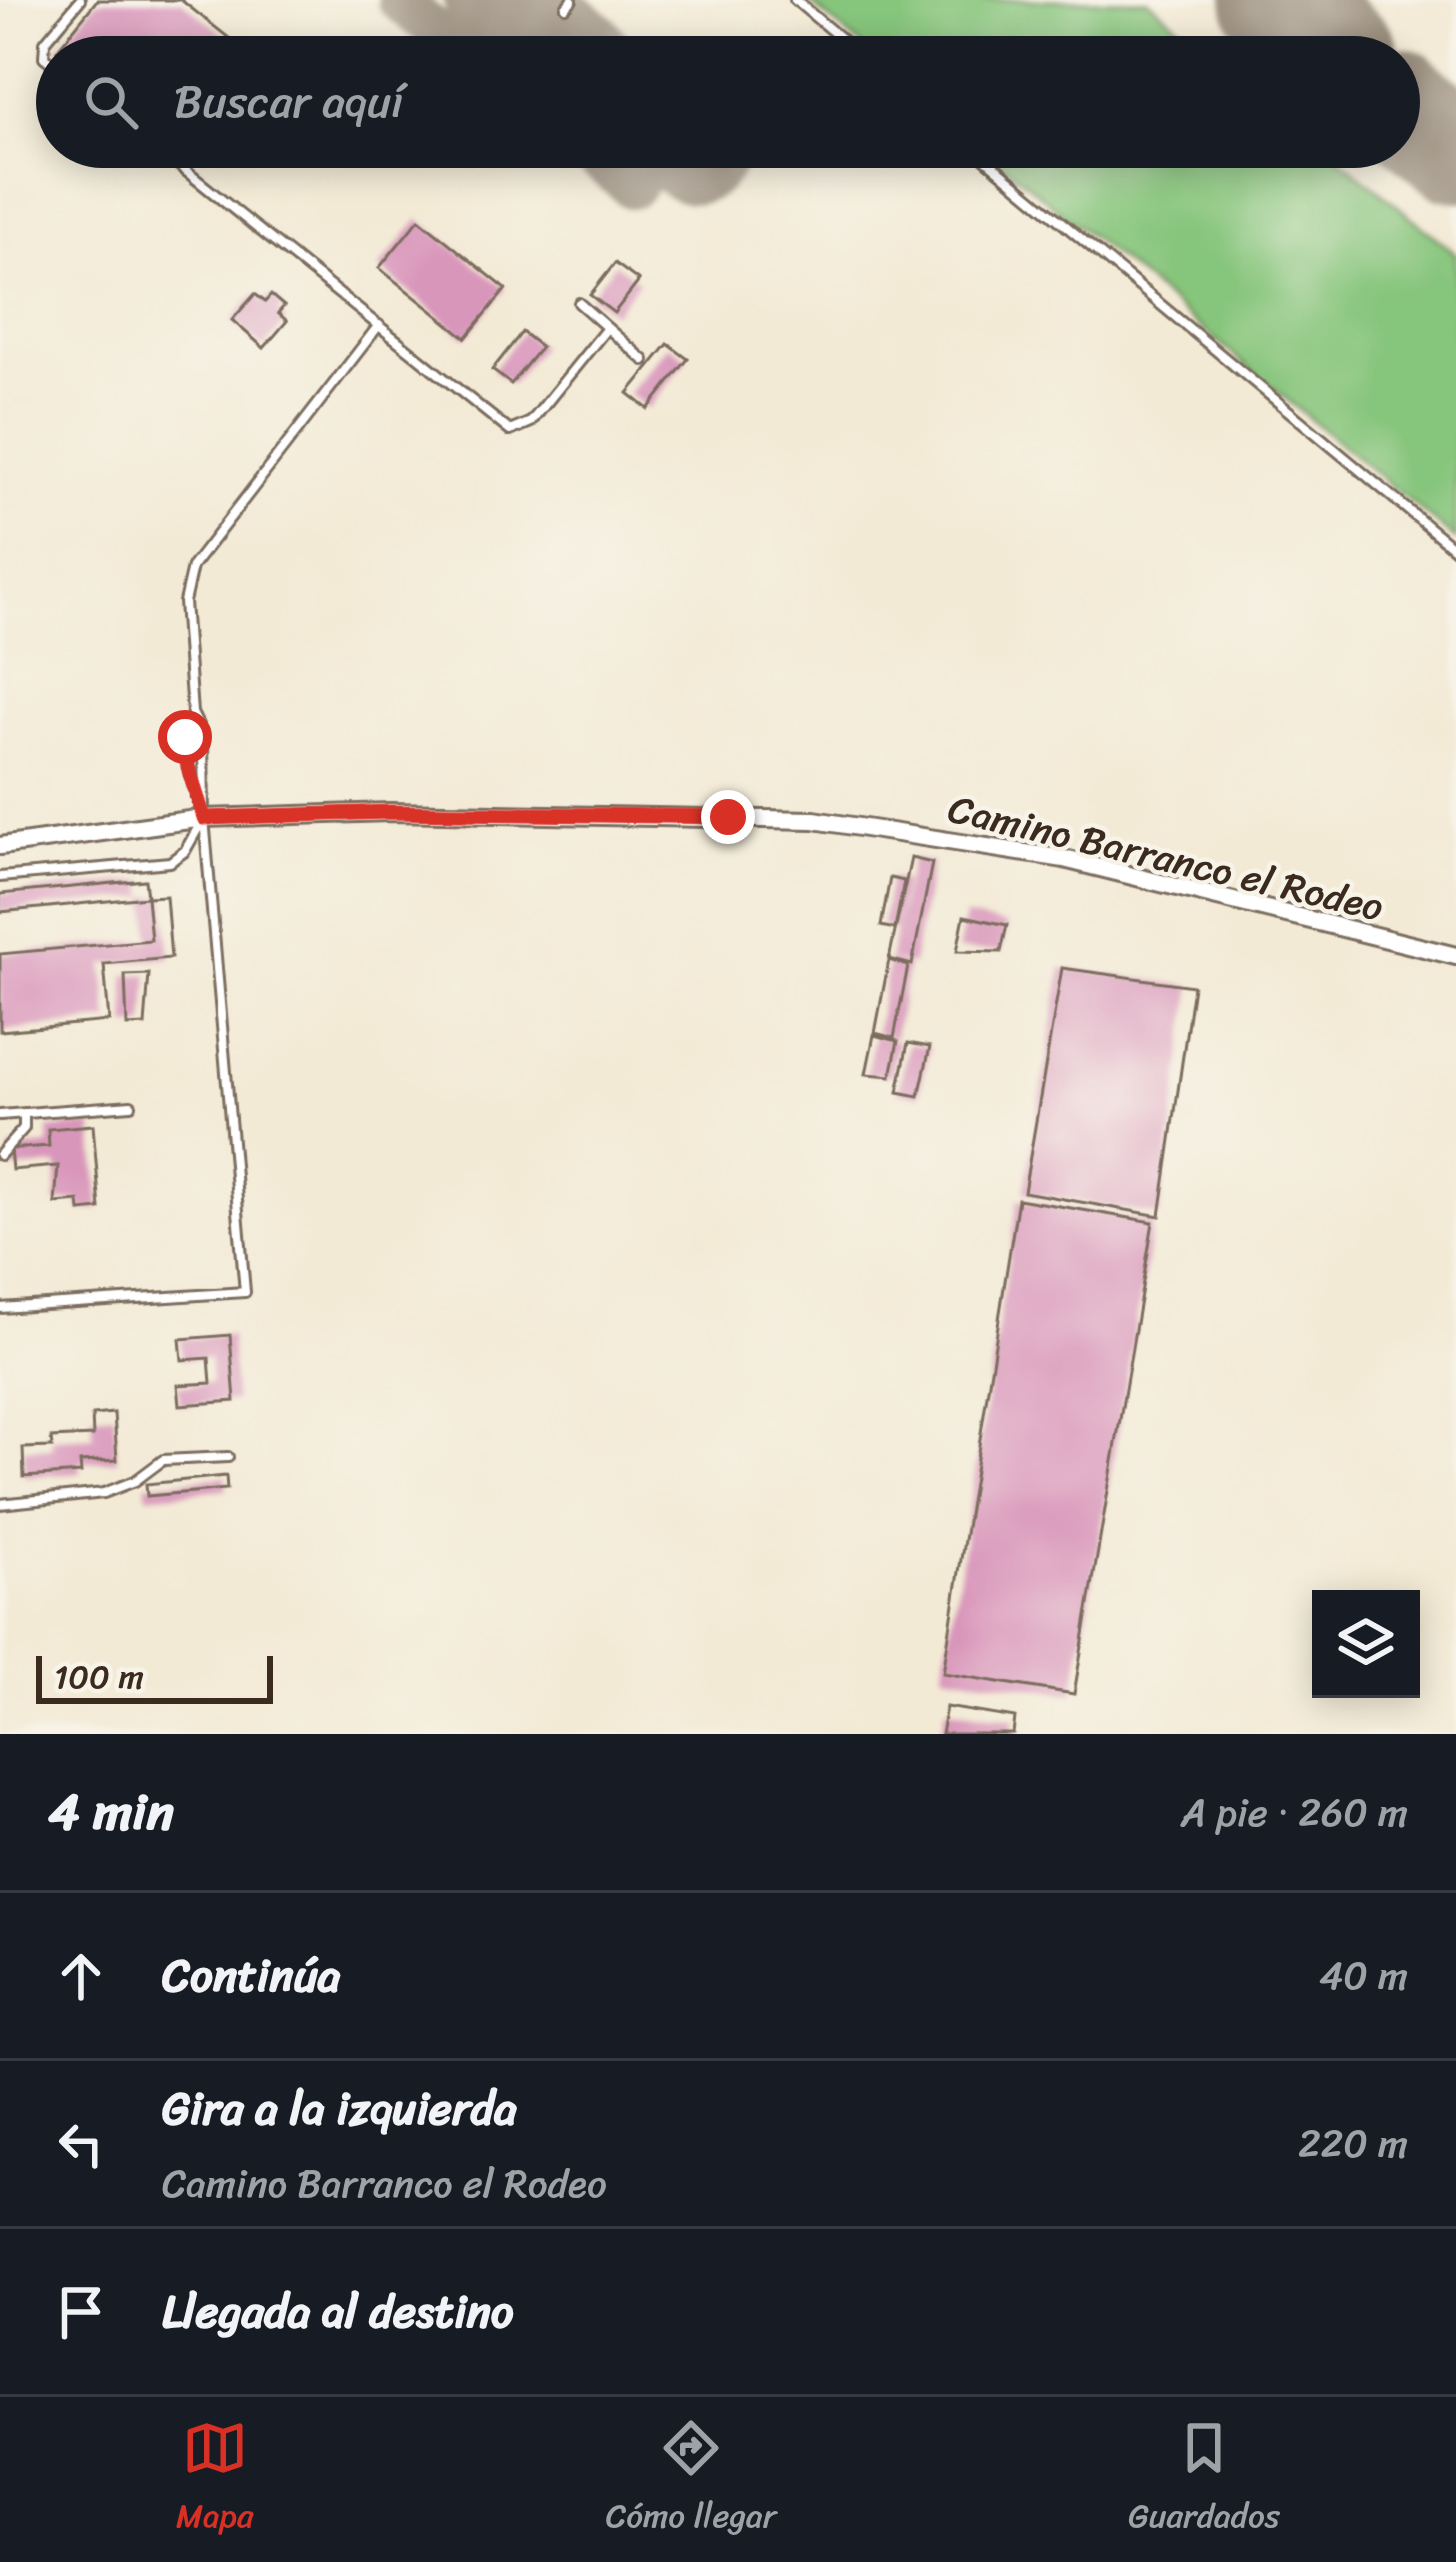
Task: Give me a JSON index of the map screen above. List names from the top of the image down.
{
  "streets": {
    "street": ["Camino Barranco el Rodeo"]
  },
  "scale_bar": "100 m",
  "page": {
    "search": "Buscar aquí",
    "scale": "100 m",
    "heading": ["4 min", "A pie · 260 m"],
    "list": [
      ["Continúa", "40 m"],
      ["Gira a la izquierda", "Camino Barranco el Rodeo", "220 m"],
      "Llegada al destino"
    ],
    "nav": ["Mapa", "Cómo llegar", "Guardados"]
  }
}
